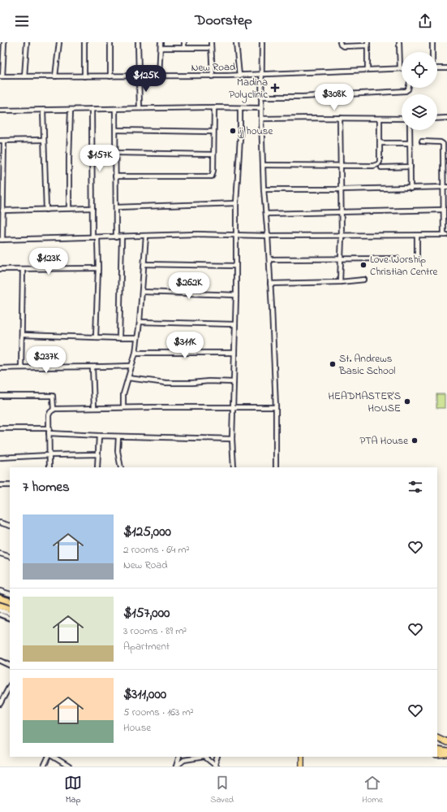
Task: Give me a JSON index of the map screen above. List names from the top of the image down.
{
  "streets": {
    "street": ["New Road"]
  },
  "places": {
    "health": ["Madina Polyclinic"],
    "other": [
      "jj house",
      "Love Worship Christian Centre",
      "St. Andrews Basic School",
      "HEADMASTER'S HOUSE",
      "PTA House"
    ]
  },
  "page": {
    "header": "Doorstep",
    "price": [
      "$125K",
      "$308K",
      "$157K",
      "$123K",
      "$262K",
      "$311K",
      "$237K"
    ],
    "heading": "7 homes",
    "list": [
      {
        "name": "$125,000",
        "note": "2 rooms · 64 m² · New Road"
      },
      {
        "name": "$157,000",
        "note": "3 rooms · 89 m² · Apartment"
      },
      {
        "name": "$311,000",
        "note": "5 rooms · 163 m² · House"
      }
    ],
    "tabs": ["Map", "Saved", "Home"]
  }
}
